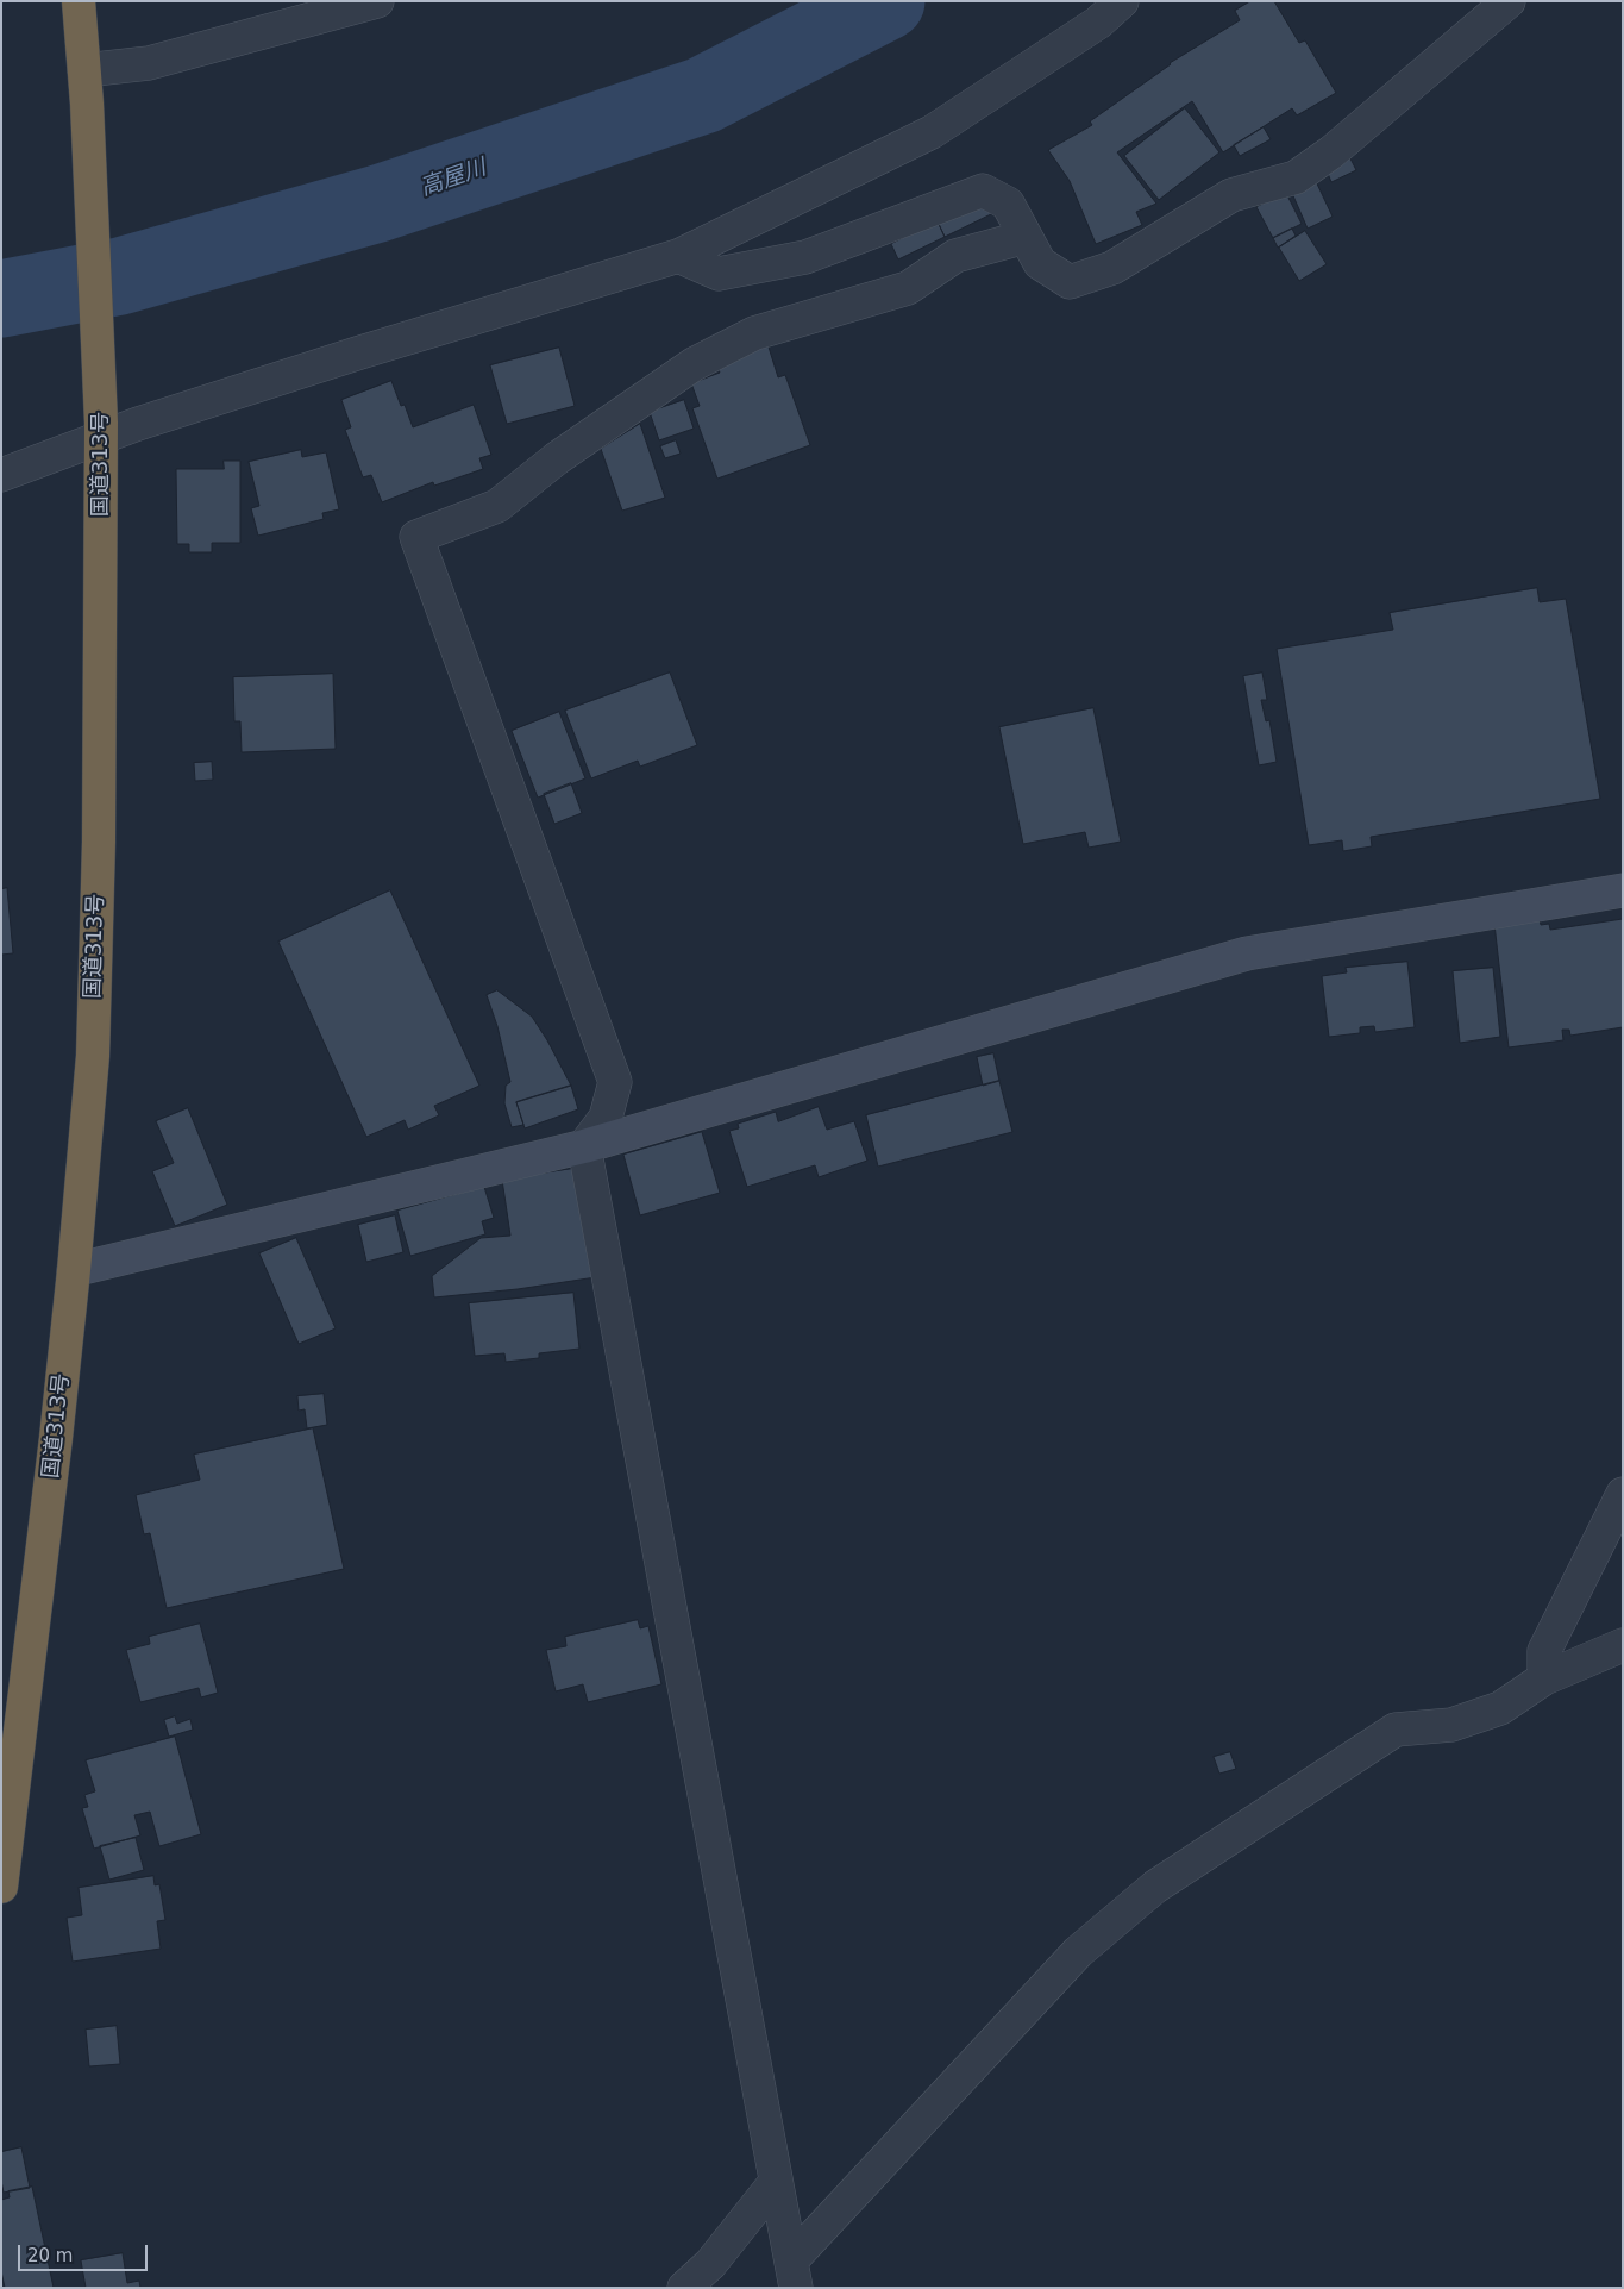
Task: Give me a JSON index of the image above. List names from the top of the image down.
{
  "streets": {
    "highway": ["国道313号"]
  },
  "water": ["高屋川"],
  "scale_bar": "20 m"
}
